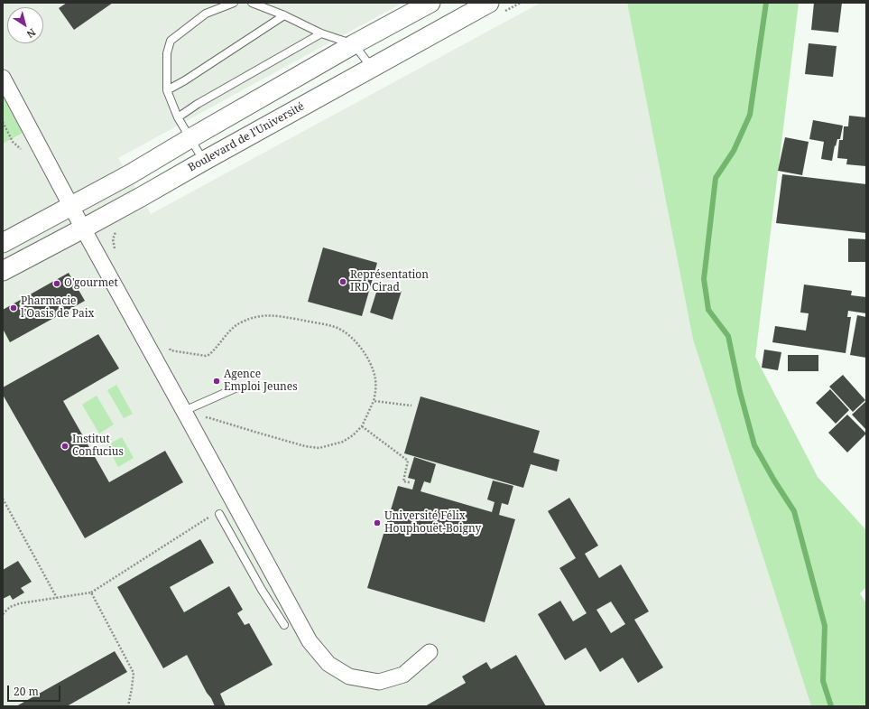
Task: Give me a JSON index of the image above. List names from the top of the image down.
{
  "streets": {
    "street": ["Boulevard de l'Université"]
  },
  "places": [
    "Représentation IRD Cirad",
    "O'gourmet",
    "Pharmacie l'Oasis de Paix",
    "Agence Emploi Jeunes",
    "Institut Confucius",
    "Université Félix Houphouët-Boigny"
  ],
  "scale_bar": "20 m",
  "north": "bottom right"
}
